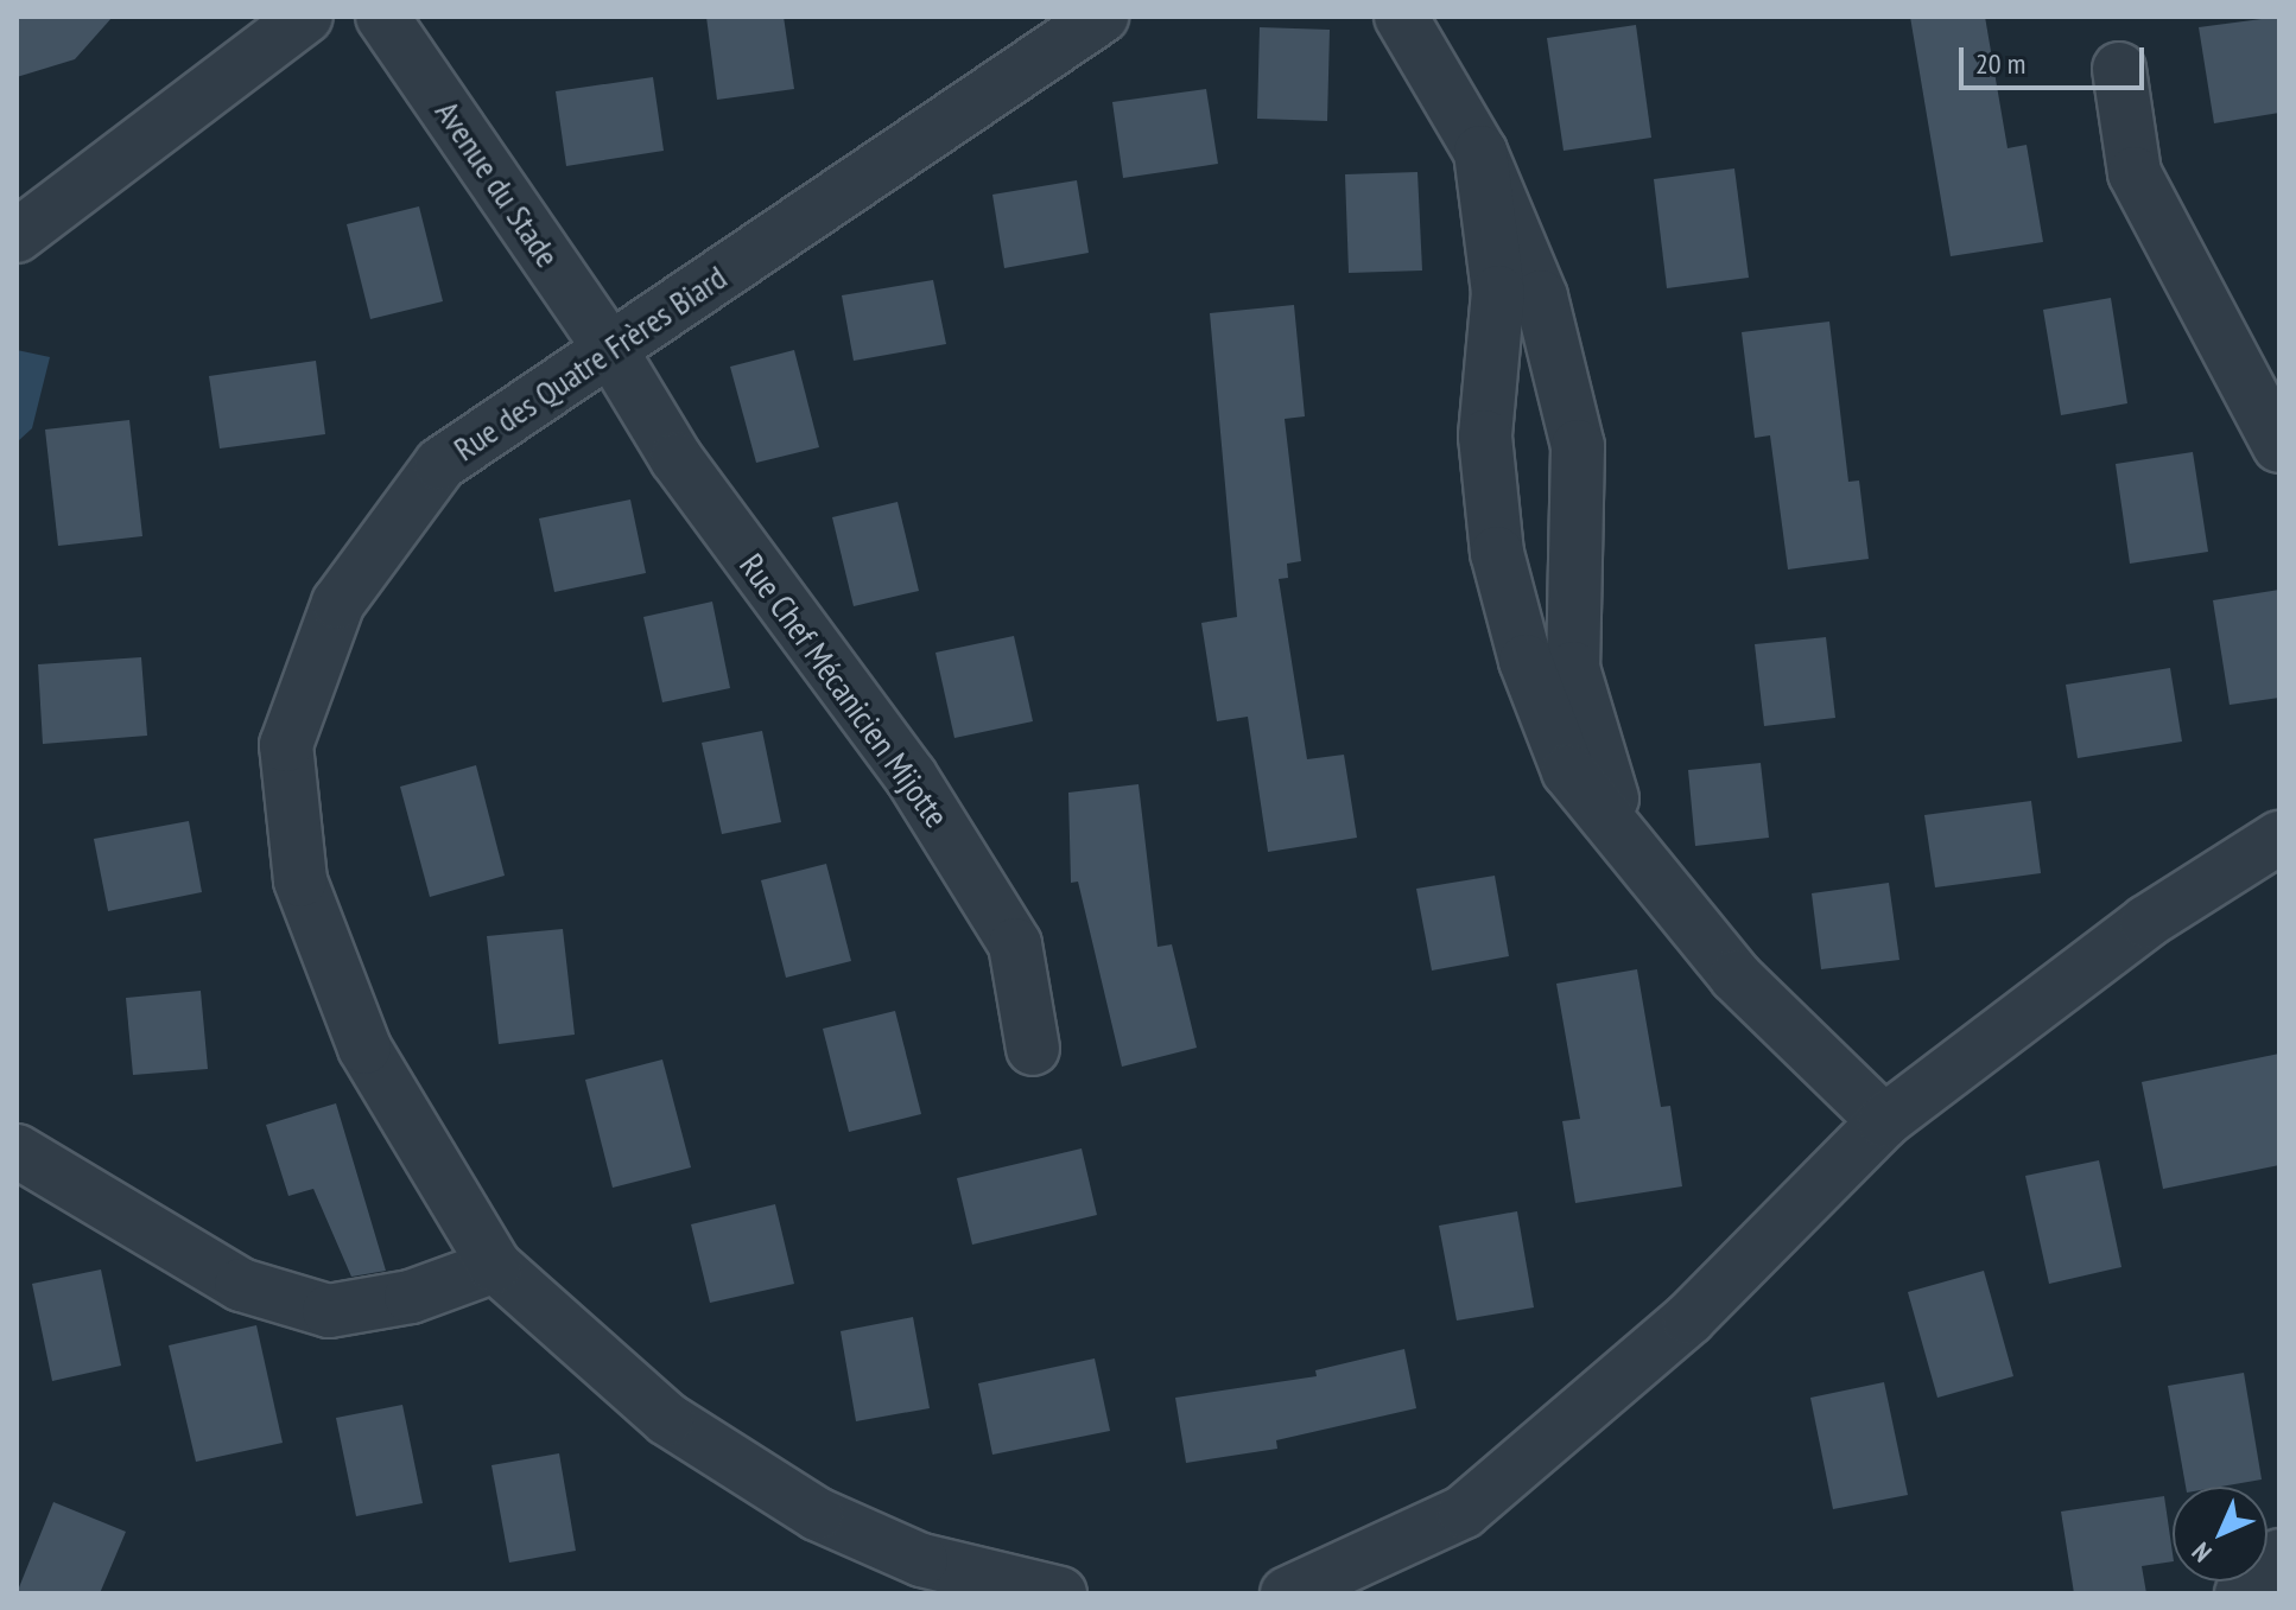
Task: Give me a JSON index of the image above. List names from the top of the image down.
{
  "streets": {
    "street": ["Avenue du Stade", "Rue des Quatre Frères Biard", "Rue Chef Mécanicien Mijotte"]
  },
  "crossings": [
    ["Avenue du Stade", "Rue des Quatre Frères Biard"],
    ["Avenue du Stade", "Rue Chef Mécanicien Mijotte"],
    ["Rue des Quatre Frères Biard", "Rue Chef Mécanicien Mijotte"]
  ],
  "scale_bar": "20 m",
  "north": "bottom left"
}
